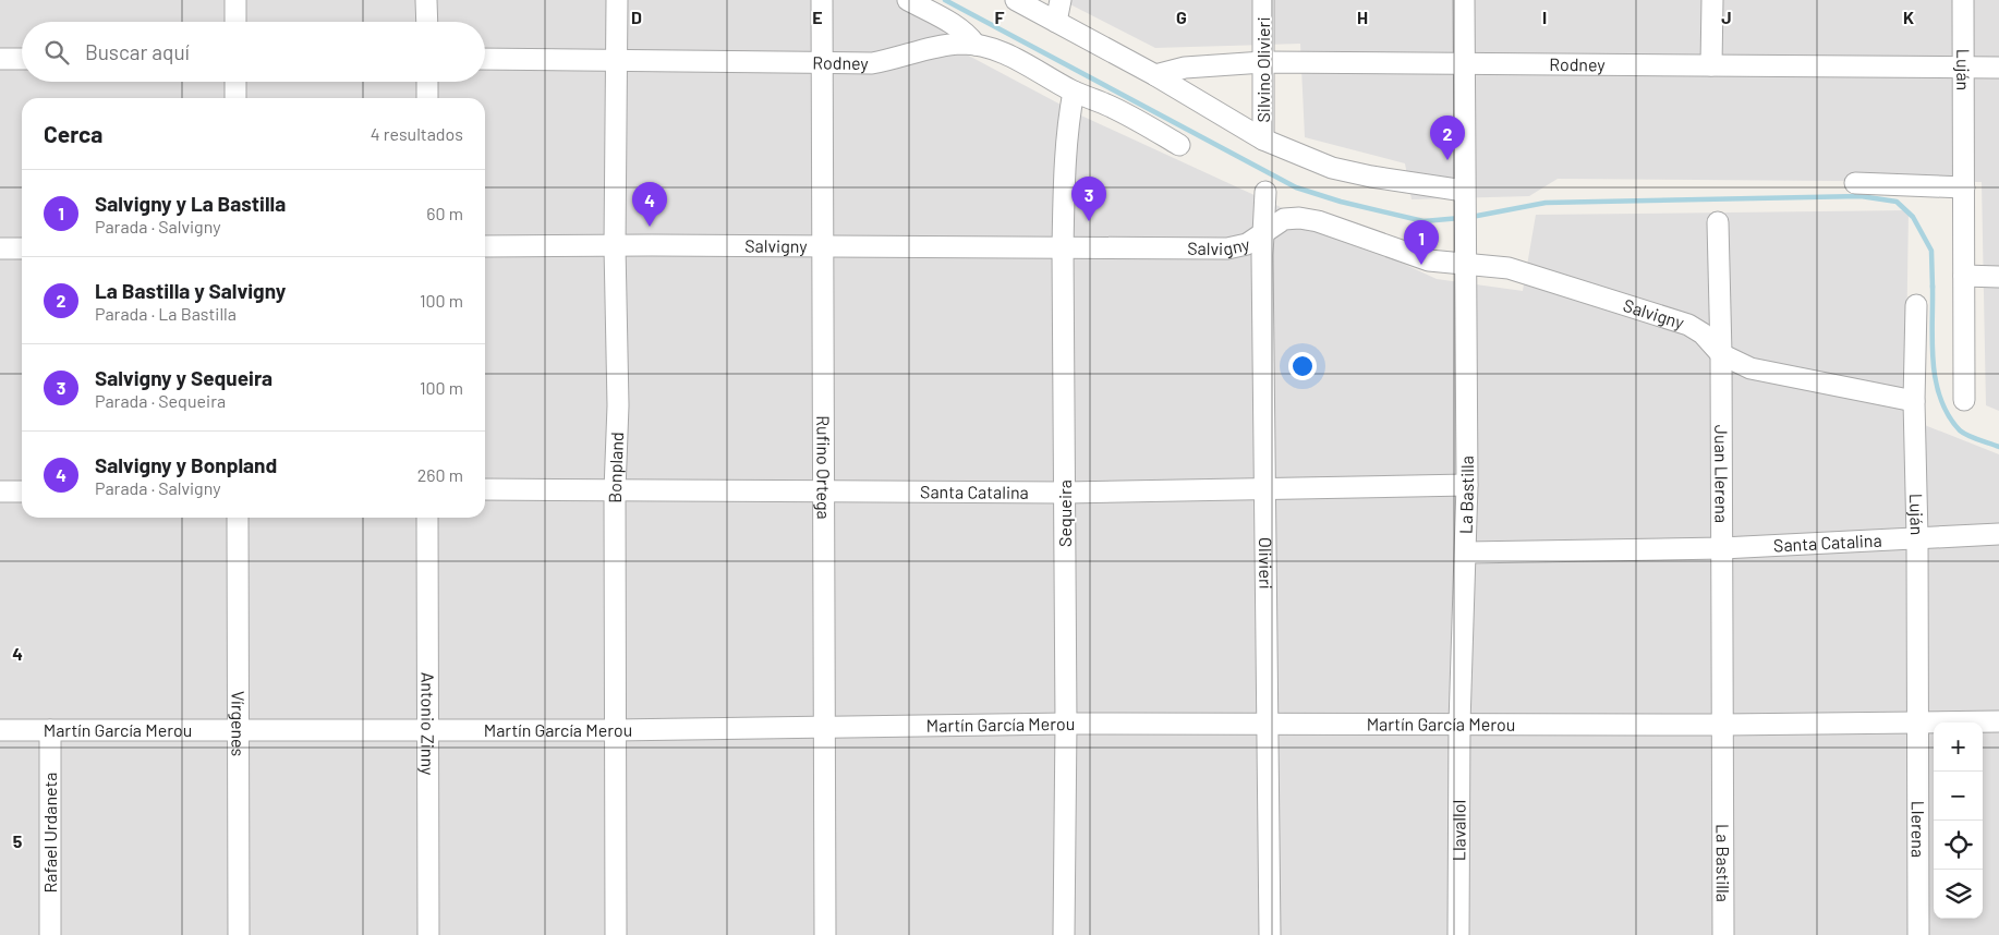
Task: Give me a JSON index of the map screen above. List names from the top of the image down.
{
  "streets": {
    "street": [
      "Rodney",
      "Silvino Olivieri",
      "Luján",
      "Salvigny",
      "Bonpland",
      "Rufino Ortega",
      "Juan Llerena",
      "Santa Catalina",
      "La Bastilla",
      "Sequeira",
      "Olivieri",
      "Vírgenes",
      "Antonio Zinny",
      "Martín García Merou",
      "Llavallol",
      "Llerena",
      "Rafael Urdaneta"
    ]
  },
  "crossings": [
    ["Rodney", "Silvino Olivieri"],
    ["Rodney", "Luján"],
    ["Rodney", "Bonpland"],
    ["Rodney", "Rufino Ortega"],
    ["Rodney", "Sequeira"],
    ["Luján", "Salvigny"],
    ["Luján", "Santa Catalina"],
    ["Luján", "Martín García Merou"],
    ["Luján", "Llerena"],
    ["Salvigny", "Bonpland"],
    ["Salvigny", "Rufino Ortega"],
    ["Salvigny", "Juan Llerena"],
    ["Salvigny", "La Bastilla"],
    ["Salvigny", "Sequeira"],
    ["Salvigny", "Olivieri"],
    ["Bonpland", "Santa Catalina"],
    ["Bonpland", "Martín García Merou"],
    ["Rufino Ortega", "Santa Catalina"],
    ["Rufino Ortega", "Martín García Merou"],
    ["Juan Llerena", "Santa Catalina"],
    ["Juan Llerena", "La Bastilla"],
    ["Juan Llerena", "Martín García Merou"],
    ["Santa Catalina", "La Bastilla"],
    ["Santa Catalina", "Sequeira"],
    ["Santa Catalina", "Olivieri"],
    ["La Bastilla", "Martín García Merou"],
    ["La Bastilla", "Llavallol"],
    ["Sequeira", "Martín García Merou"],
    ["Olivieri", "Martín García Merou"],
    ["Vírgenes", "Martín García Merou"],
    ["Antonio Zinny", "Martín García Merou"],
    ["Martín García Merou", "Llavallol"],
    ["Martín García Merou", "Llerena"],
    ["Martín García Merou", "Rafael Urdaneta"]
  ],
  "page": {
    "search": "Buscar aquí",
    "heading": ["Cerca", "4 resultados"],
    "pins": [
      "2",
      "3",
      "4",
      "1"
    ],
    "list": [
      {
        "mark": "1",
        "name": "Salvigny y La Bastilla",
        "note": "Parada · Salvigny",
        "value": "60 m"
      },
      {
        "mark": "2",
        "name": "La Bastilla y Salvigny",
        "note": "Parada · La Bastilla",
        "value": "100 m"
      },
      {
        "mark": "3",
        "name": "Salvigny y Sequeira",
        "note": "Parada · Sequeira",
        "value": "100 m"
      },
      {
        "mark": "4",
        "name": "Salvigny y Bonpland",
        "note": "Parada · Salvigny",
        "value": "260 m"
      }
    ],
    "map_buttons": ["+", "−"]
  },
  "grid": {
    "columns": [
      "D",
      "E",
      "F",
      "G",
      "H",
      "I",
      "J",
      "K"
    ],
    "rows": ["4", "5"]
  }
}
